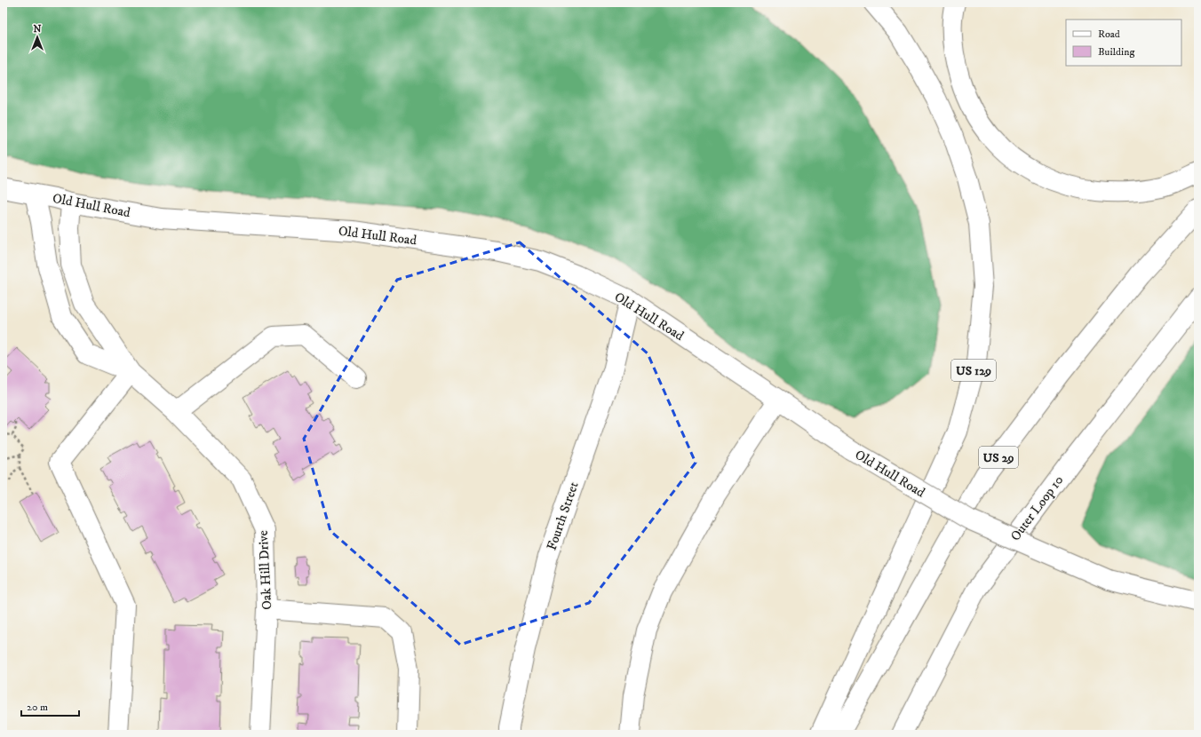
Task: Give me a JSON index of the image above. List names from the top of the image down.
{
  "streets": {
    "main road": [
      "Old Hull Road",
      "US 129",
      "US 29",
      "Outer Loop 10",
      "Fourth Street",
      "Oak Hill Drive"
    ]
  },
  "crossings": [
    ["Old Hull Road", "Fourth Street"],
    ["Old Hull Road", "Oak Hill Drive"]
  ],
  "legend": ["Road", "Building"],
  "scale_bar": "20 m",
  "north": "top"
}
